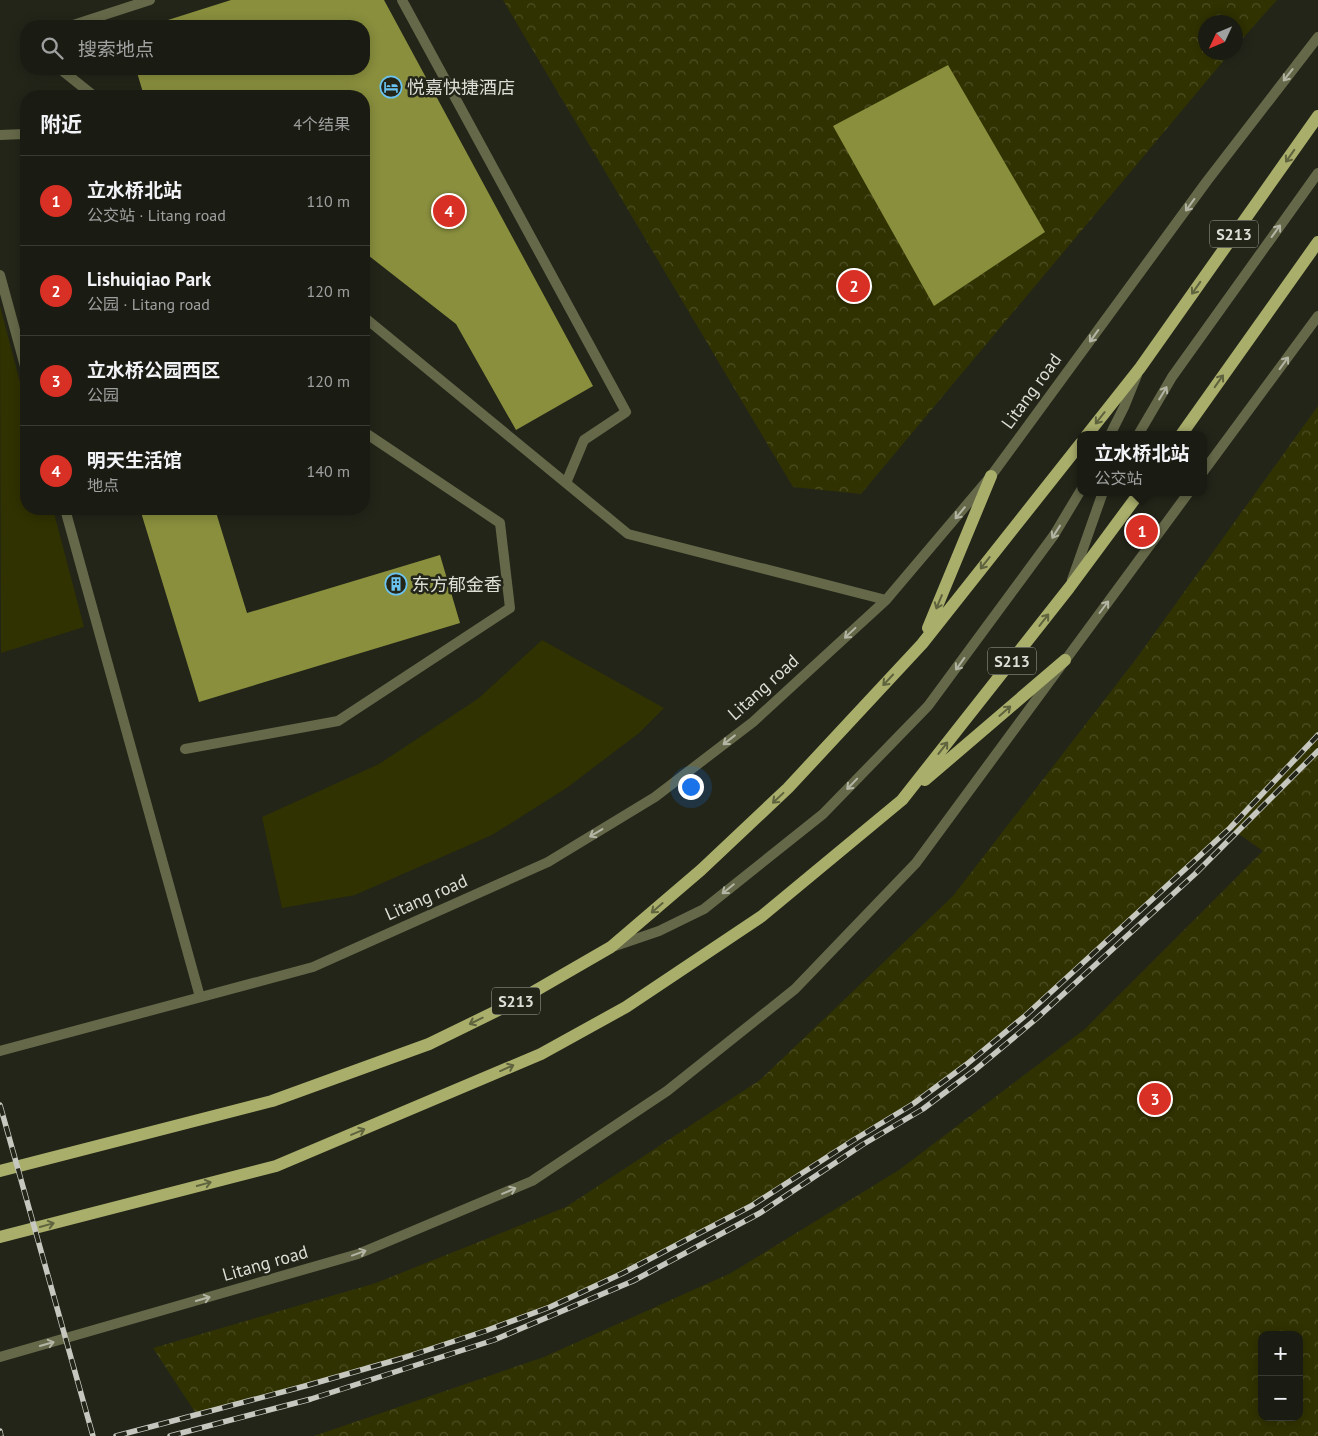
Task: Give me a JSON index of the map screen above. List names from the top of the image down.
{
  "streets": {
    "main road": ["S213"],
    "street": ["Litang road"]
  },
  "places": {
    "hotel": ["悦嘉快捷酒店"],
    "building": ["东方郁金香"]
  },
  "north": "bottom left",
  "page": {
    "search": "搜索地点",
    "heading": ["附近", "4个结果"],
    "list": [
      {
        "mark": "1",
        "name": "立水桥北站",
        "note": "公交站 · Litang road",
        "value": "110 m"
      },
      {
        "mark": "2",
        "name": "Lishuiqiao Park",
        "note": "公园 · Litang road",
        "value": "120 m"
      },
      {
        "mark": "3",
        "name": "立水桥公园西区",
        "note": "公园",
        "value": "120 m"
      },
      {
        "mark": "4",
        "name": "明天生活馆",
        "note": "地点",
        "value": "140 m"
      }
    ],
    "pins": [
      "4",
      "2",
      "1",
      "3"
    ],
    "popup": ["立水桥北站", "公交站"],
    "map_buttons": ["+", "−"]
  }
}
